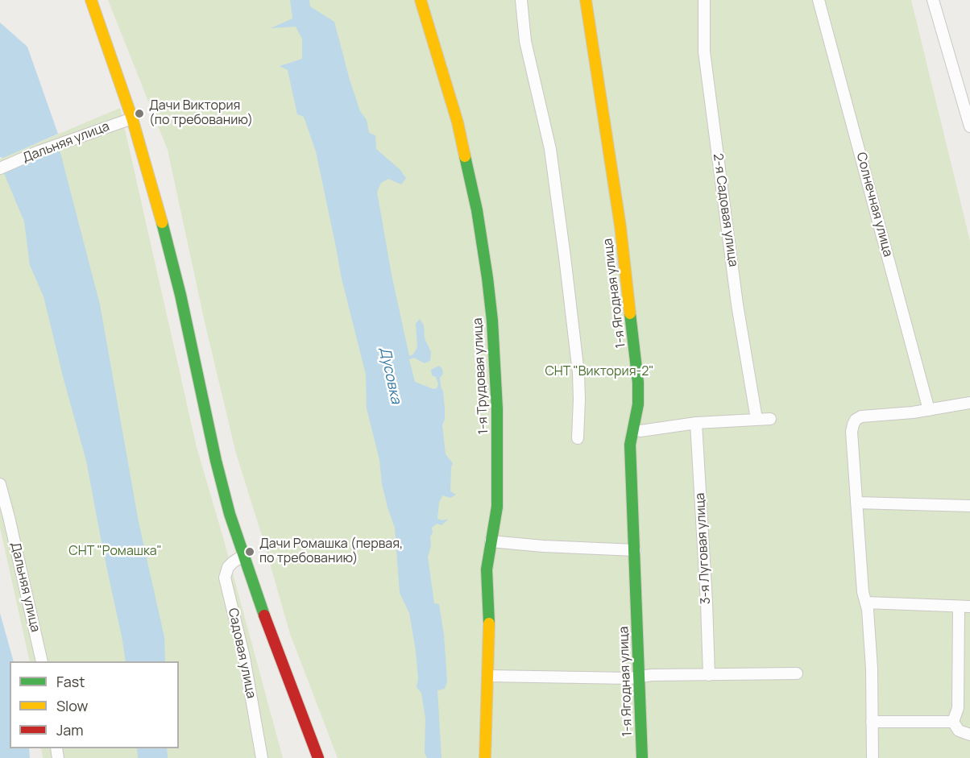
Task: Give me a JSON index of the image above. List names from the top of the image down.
{
  "streets": {
    "street": [
      "Дальняя улица",
      "Солнечная улица",
      "2-я Садовая улица",
      "1-я Ягодная улица",
      "1-я Трудовая улица",
      "3-я Луговая улица",
      "Садовая улица"
    ]
  },
  "water": ["Дусовка"],
  "parks": ["СНТ \"Виктория-2\"", "СНТ \"Ромашка\""],
  "places": ["Дачи Виктория (по требованию)", "Дачи Ромашка (первая, по требованию)"],
  "legend": ["Fast", "Slow", "Jam"]
}
